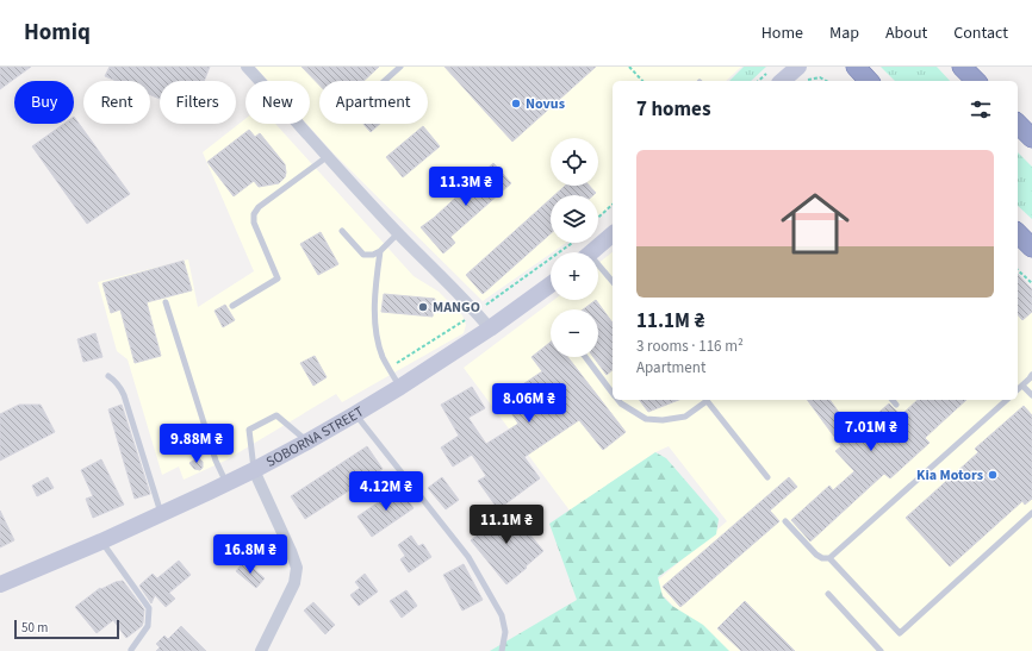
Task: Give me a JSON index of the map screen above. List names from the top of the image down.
{
  "streets": {
    "main road": ["SOBORNA STREET"]
  },
  "places": ["Novus", "MANGO", "Kia Motors"],
  "scale_bar": "50 m",
  "page": {
    "header": "Homiq",
    "nav": [
      "Home",
      "Map",
      "About",
      "Contact"
    ],
    "chip": [
      "Buy",
      "Rent",
      "Filters",
      "New",
      "Apartment"
    ],
    "heading": "7 homes",
    "map_buttons": ["+", "−"],
    "list": [
      {
        "name": "11.1M ₴",
        "note": "3 rooms · 116 m² · Apartment"
      }
    ],
    "price": [
      "11.3M ₴",
      "8.06M ₴",
      "7.01M ₴",
      "9.88M ₴",
      "4.12M ₴",
      "11.1M ₴",
      "16.8M ₴"
    ],
    "scale": "50 m"
  }
}
